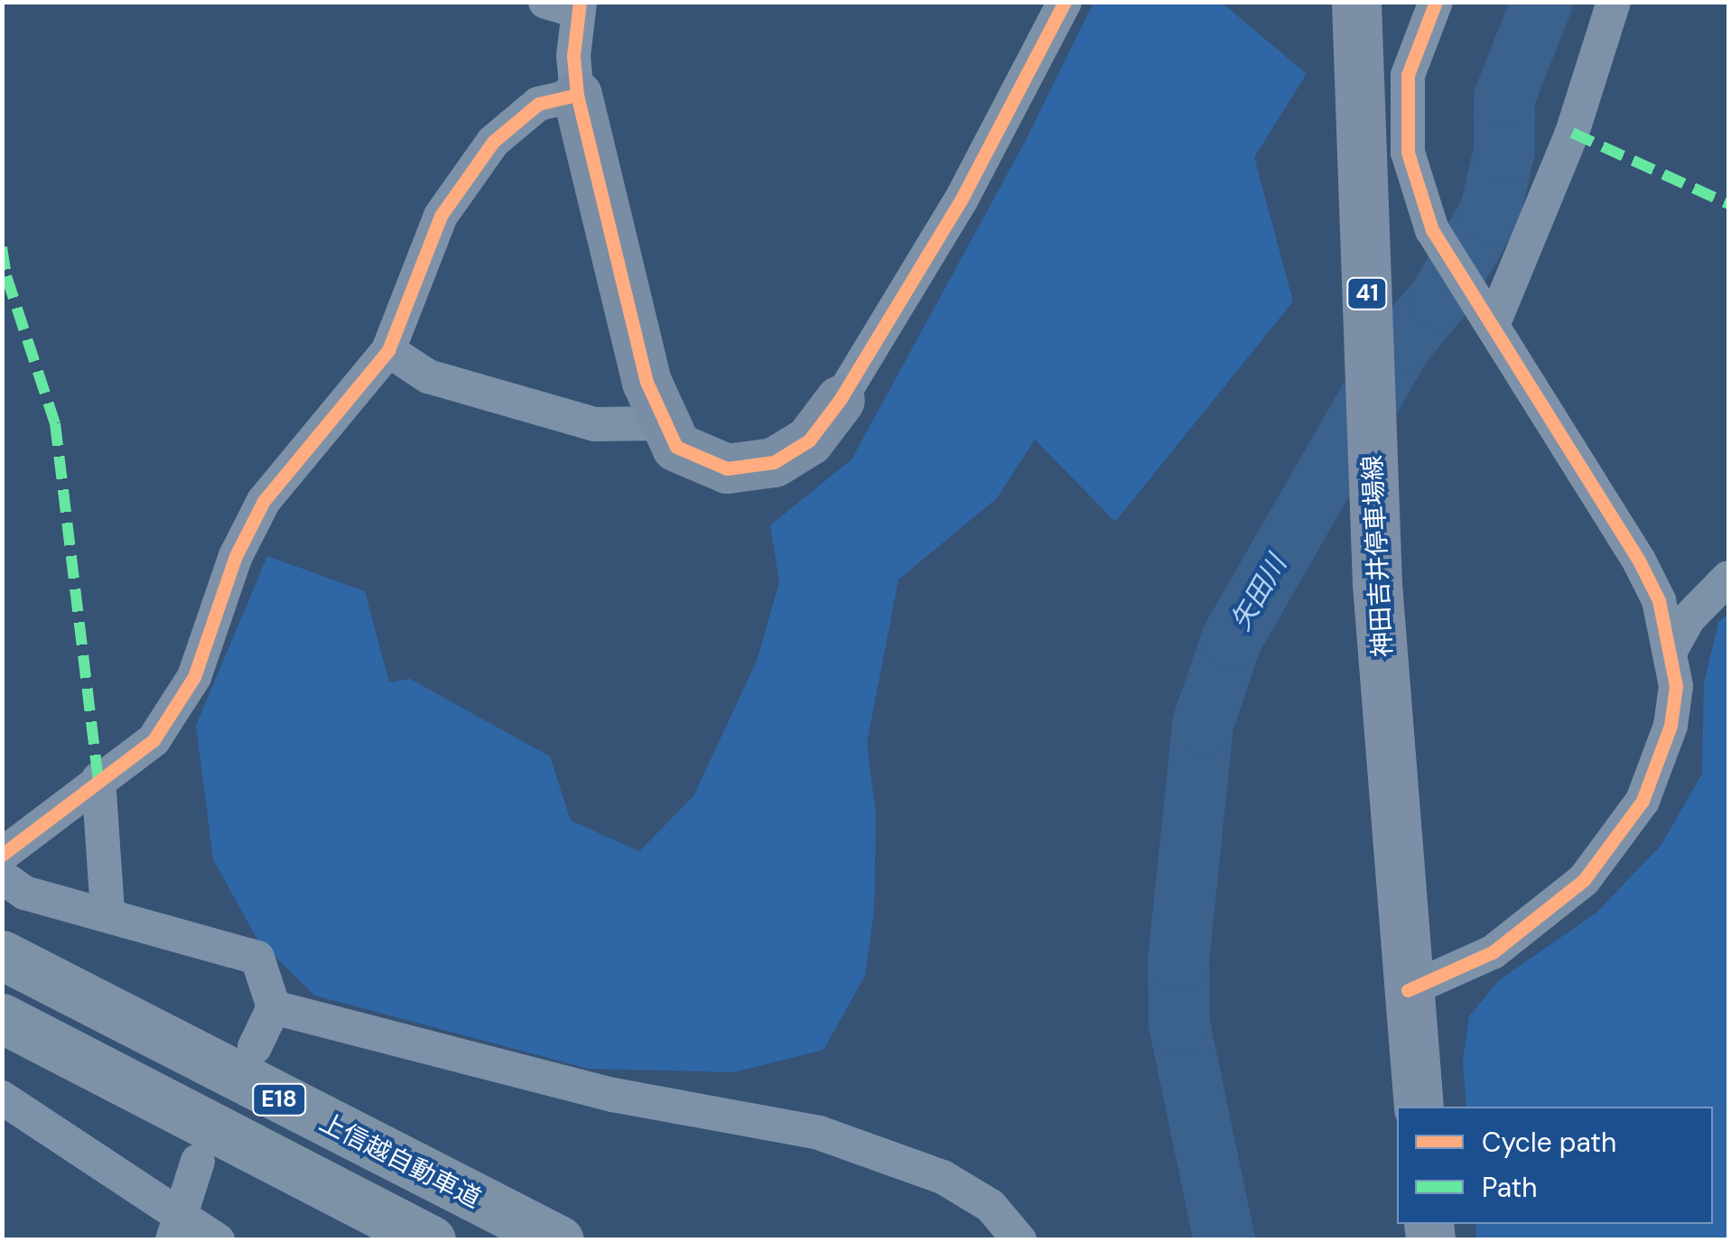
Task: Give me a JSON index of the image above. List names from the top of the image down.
{
  "streets": {
    "highway": ["E18", "上信越自動車道"],
    "main road": ["41", "神田吉井停車場線"]
  },
  "water": ["矢田川"],
  "legend": ["Cycle path", "Path"]
}
